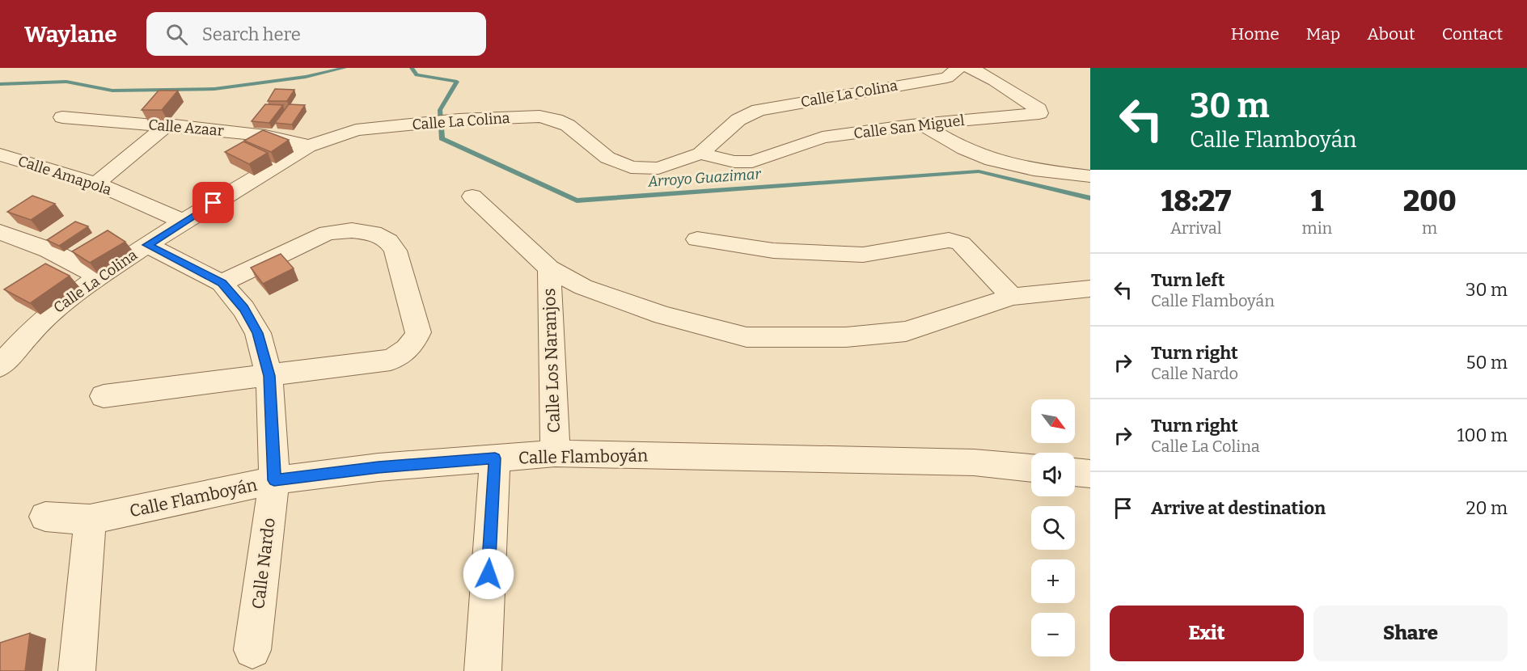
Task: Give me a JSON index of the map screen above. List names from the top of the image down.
{
  "streets": {
    "street": [
      "Calle La Colina",
      "Calle San Miguel",
      "Calle Azaar",
      "Calle Amapola",
      "Calle Los Naranjos",
      "Calle Flamboyán",
      "Calle Nardo"
    ]
  },
  "crossings": [
    ["Calle La Colina", "Calle San Miguel"],
    ["Calle La Colina", "Calle Azaar"],
    ["Calle La Colina", "Calle Amapola"],
    ["Calle La Colina", "Calle Nardo"],
    ["Calle Los Naranjos", "Calle Flamboyán"],
    ["Calle Flamboyán", "Calle Nardo"]
  ],
  "water": ["Arroyo Guazimar"],
  "north": "bottom right",
  "page": {
    "header": "Waylane",
    "search": "Search here",
    "nav": [
      "Home",
      "Map",
      "About",
      "Contact"
    ],
    "turn": ["30 m", "Calle Flamboyán"],
    "eta": [
      "18:27",
      "Arrival",
      "1",
      "min",
      "200",
      "m"
    ],
    "list": [
      {
        "name": "Turn left",
        "note": "Calle Flamboyán",
        "value": "30 m"
      },
      {
        "name": "Turn right",
        "note": "Calle Nardo",
        "value": "50 m"
      },
      {
        "name": "Turn right",
        "note": "Calle La Colina",
        "value": "100 m"
      },
      {
        "name": "Arrive at destination",
        "value": "20 m"
      }
    ],
    "map_buttons": ["+", "−"],
    "buttons": ["Exit", "Share"]
  }
}
